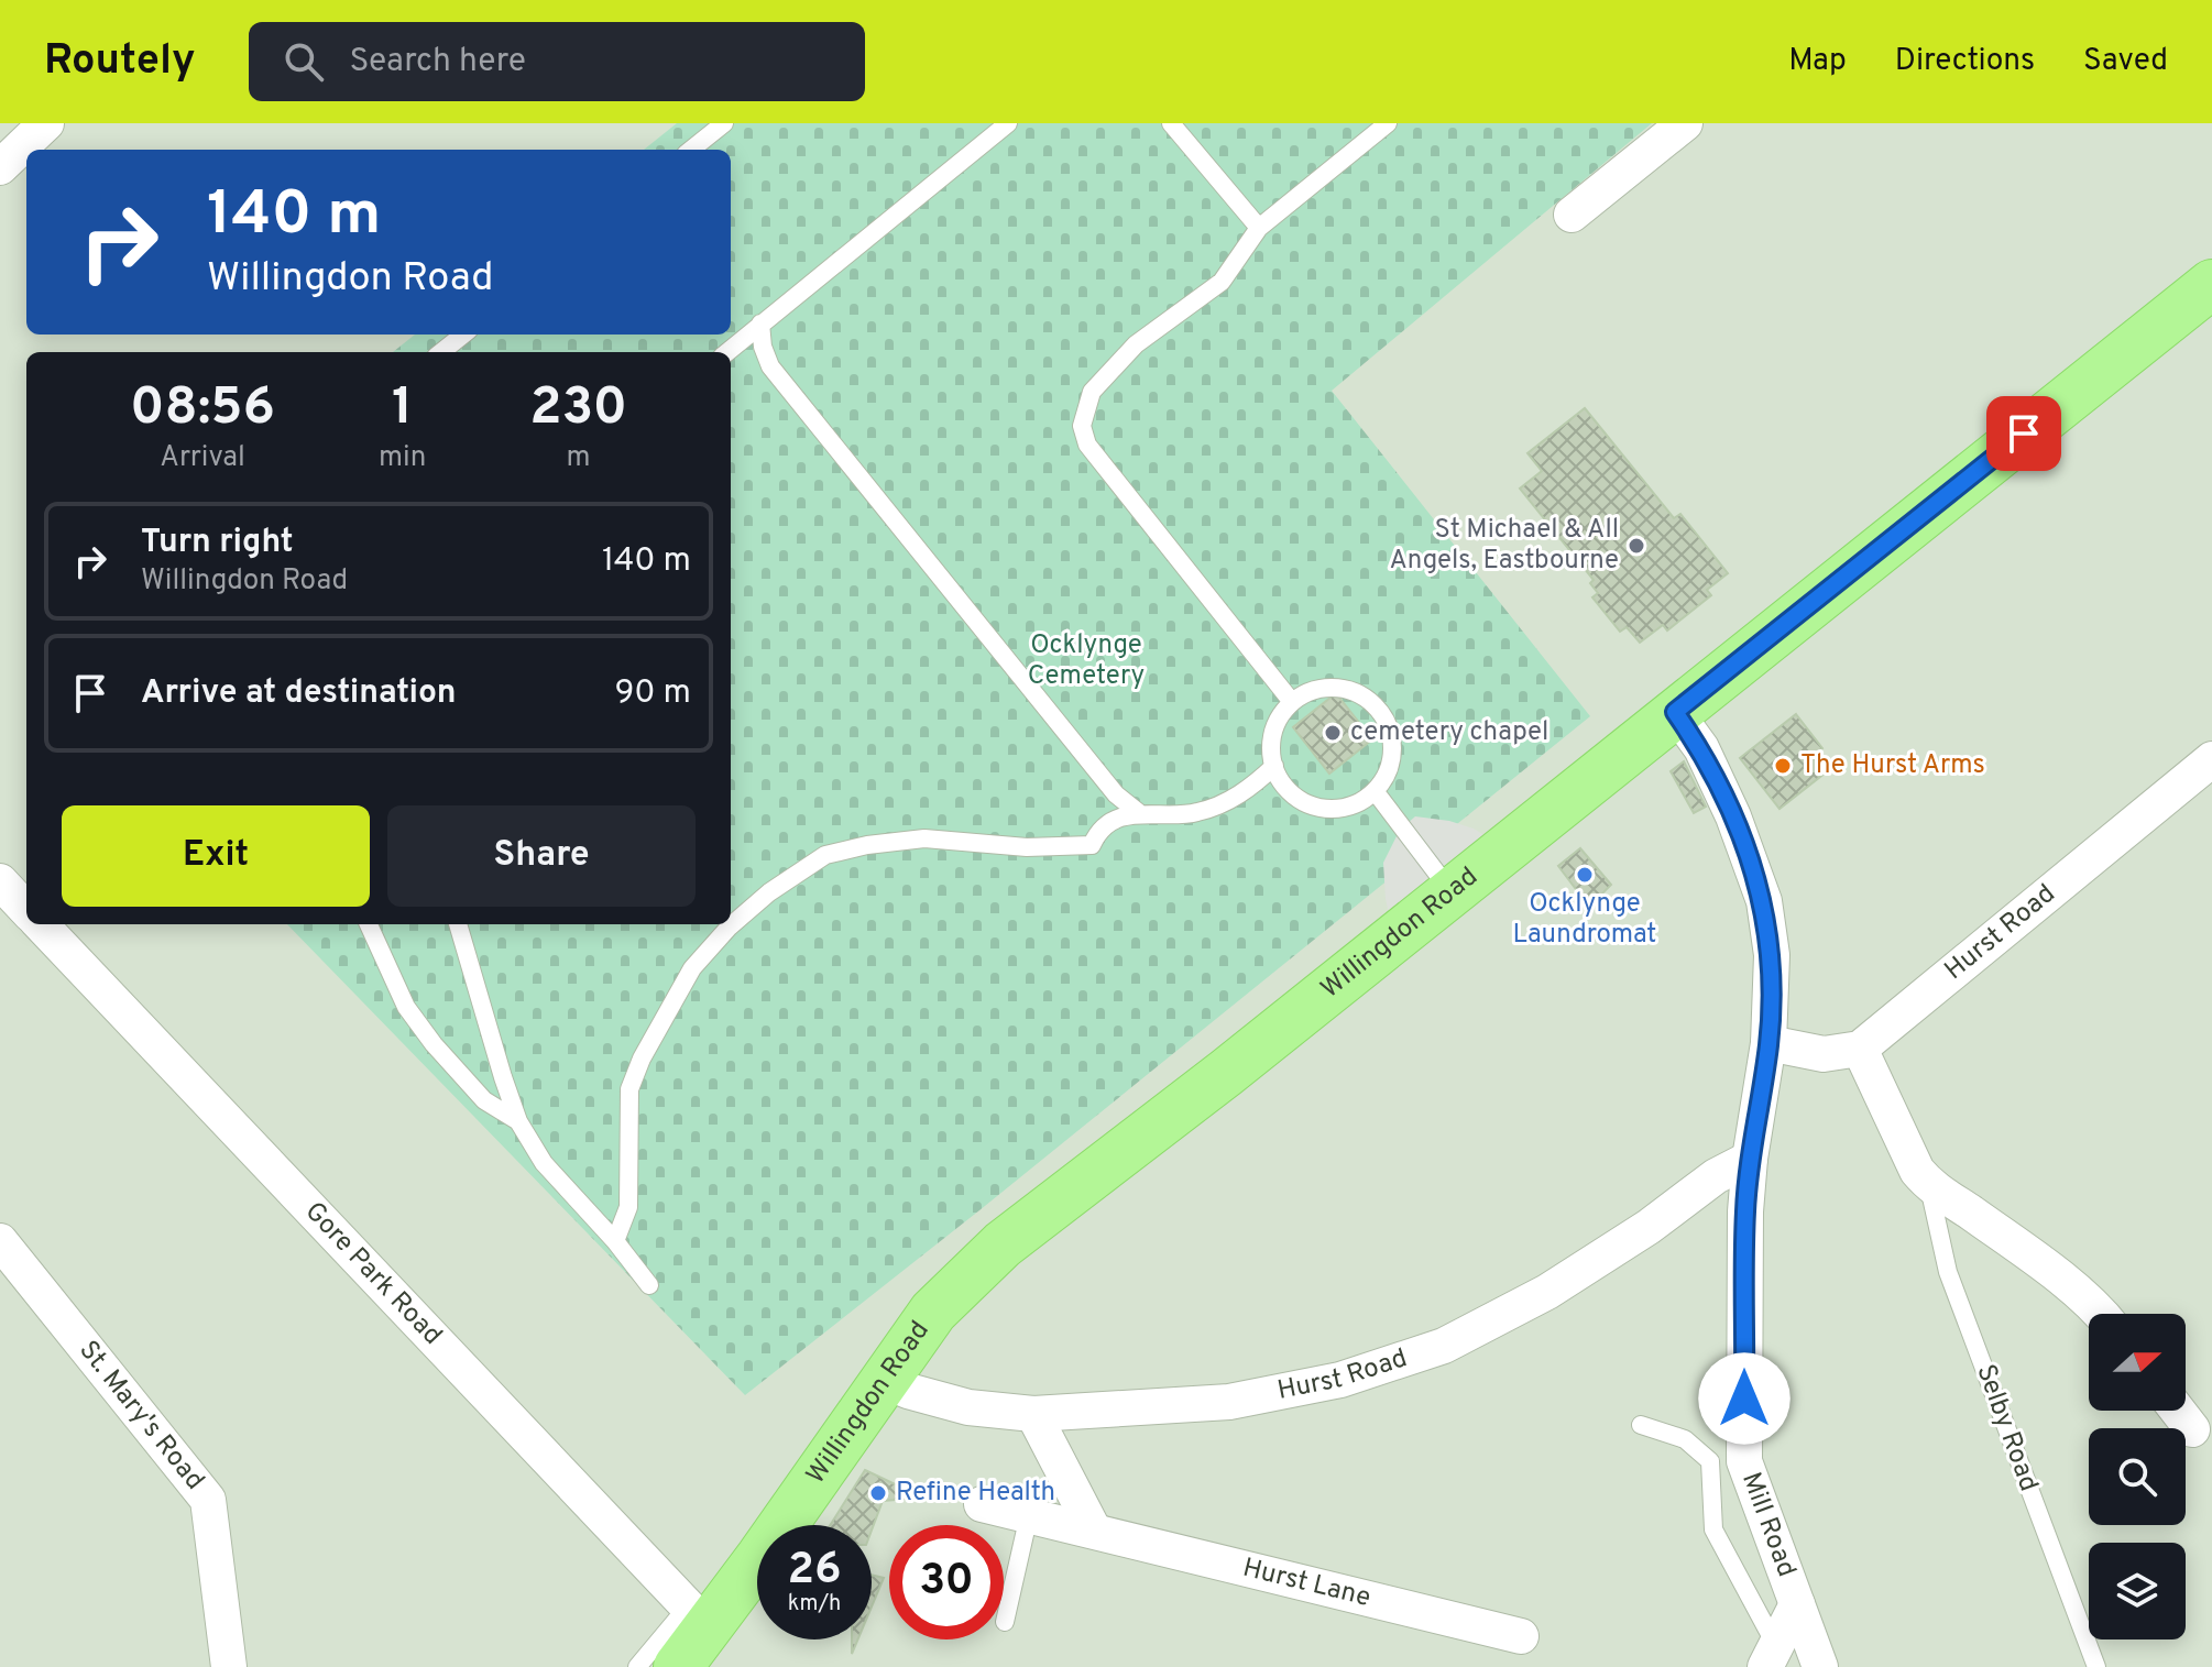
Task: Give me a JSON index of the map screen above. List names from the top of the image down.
{
  "streets": {
    "main road": ["Willingdon Road"],
    "street": [
      "Hurst Road",
      "Gore Park Road",
      "St. Mary's Road",
      "Mill Road",
      "Hurst Lane"
    ],
    "lane": ["Selby Road"]
  },
  "crossings": [
    ["Willingdon Road", "Hurst Road"],
    ["Willingdon Road", "Gore Park Road"],
    ["Willingdon Road", "Mill Road"],
    ["Hurst Road", "Mill Road"]
  ],
  "parks": ["Ocklynge Cemetery"],
  "places": [
    "St Michael & All Angels, Eastbourne",
    "cemetery chapel",
    "The Hurst Arms",
    "Ocklynge Laundromat",
    "Refine Health"
  ],
  "north": "right",
  "page": {
    "header": "Routely",
    "search": "Search here",
    "nav": ["Map", "Directions", "Saved"],
    "turn": ["140 m", "Willingdon Road"],
    "eta": [
      "08:56",
      "Arrival",
      "1",
      "min",
      "230",
      "m"
    ],
    "list": [
      {
        "name": "Turn right",
        "note": "Willingdon Road",
        "value": "140 m"
      },
      {
        "name": "Arrive at destination",
        "value": "90 m"
      }
    ],
    "buttons": ["Exit", "Share"],
    "speed": "26 km/h",
    "limit": "30"
  }
}
